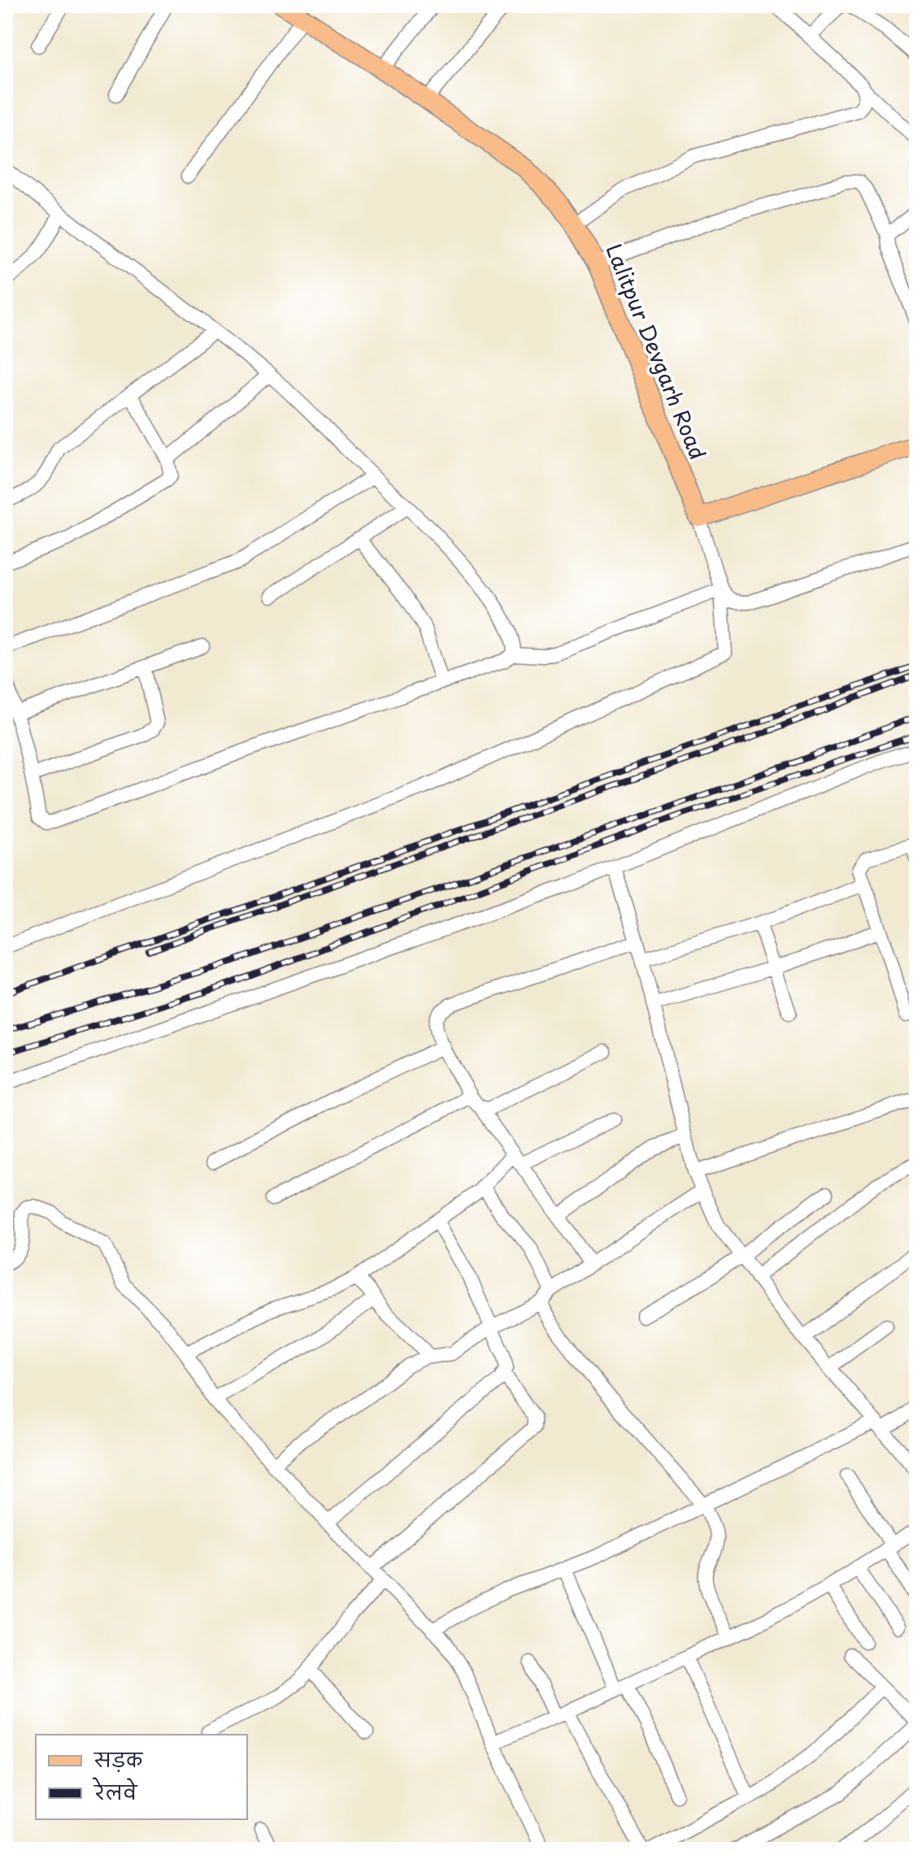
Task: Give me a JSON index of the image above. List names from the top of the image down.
{
  "streets": {
    "main road": ["Lalitpur Devgarh Road"]
  },
  "legend": ["सड़क", "रेलवे"]
}
